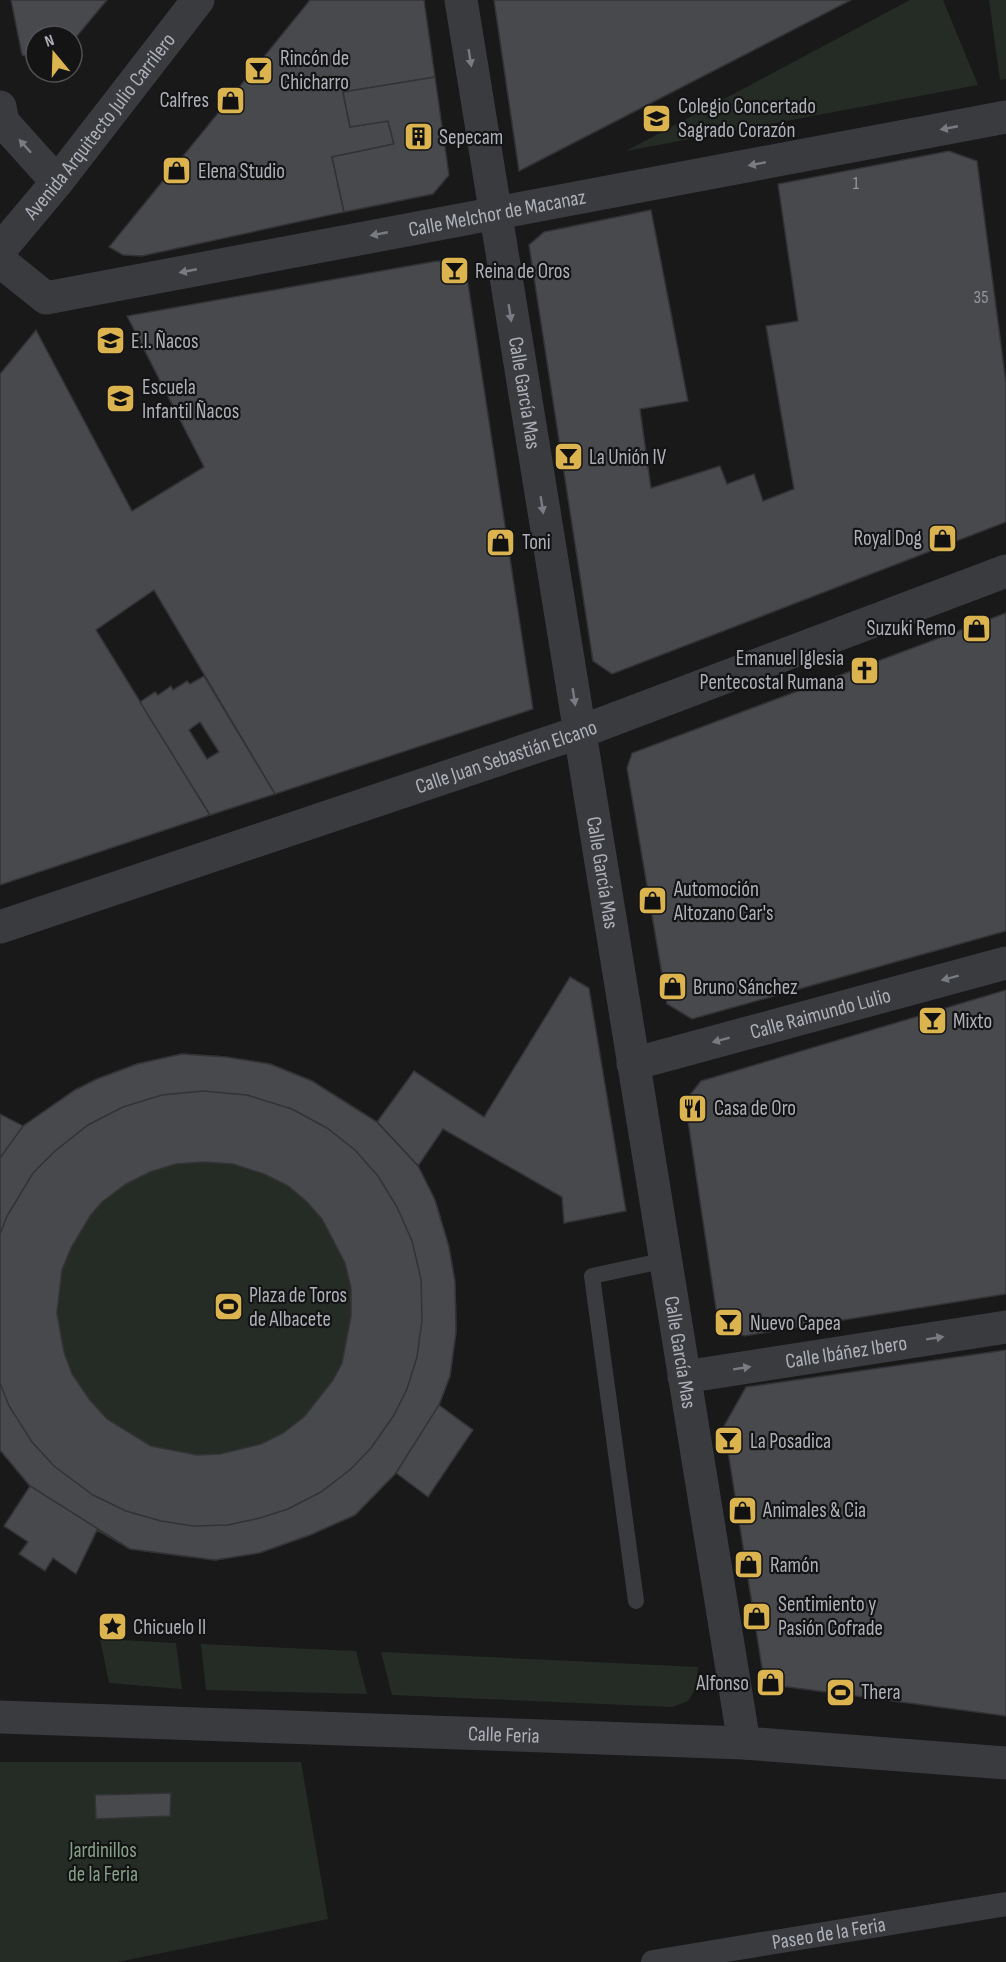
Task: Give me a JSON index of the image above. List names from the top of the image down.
{
  "streets": {
    "street": [
      "Avenida Arquitecto Julio Carrilero",
      "Calle Melchor de Macanaz",
      "Calle García Mas",
      "Calle Juan Sebastián Elcano",
      "Calle Raimundo Lulio",
      "Calle Ibáñez Ibero",
      "Calle Feria",
      "Paseo de la Feria"
    ]
  },
  "crossings": [
    ["Calle Melchor de Macanaz", "Calle García Mas"],
    ["Calle García Mas", "Calle Juan Sebastián Elcano"],
    ["Calle García Mas", "Calle Raimundo Lulio"],
    ["Calle García Mas", "Calle Ibáñez Ibero"],
    ["Calle García Mas", "Calle Feria"]
  ],
  "one_way": [
    "Calle Melchor de Macanaz",
    "Calle García Mas",
    "Calle Raimundo Lulio",
    "Calle Ibáñez Ibero"
  ],
  "parks": ["Jardinillos de la Feria"],
  "places": {
    "bar": [
      "Rincón de Chicharro",
      "Reina de Oros",
      "La Unión IV",
      "Mixto",
      "Nuevo Capea",
      "La Posadica"
    ],
    "shop": [
      "Calfres",
      "Elena Studio",
      "Royal Dog",
      "Toni",
      "Suzuki Remo",
      "Automoción Altozano Car's",
      "Bruno Sánchez",
      "Animales & Cia",
      "Ramón",
      "Sentimiento y Pasión Cofrade",
      "Alfonso"
    ],
    "school or university": ["Colegio Concertado Sagrado Corazón", "E.I. Ñacos", "Escuela Infantil Ñacos"],
    "building": ["Sepecam"],
    "church": ["Emanuel Iglesia Pentecostal Rumana"],
    "restaurant": ["Casa de Oro"],
    "sports": ["Plaza de Toros de Albacete", "Thera"],
    "place": ["Chicuelo II"]
  },
  "house_numbers": ["1", "35"],
  "north": "top"
}
